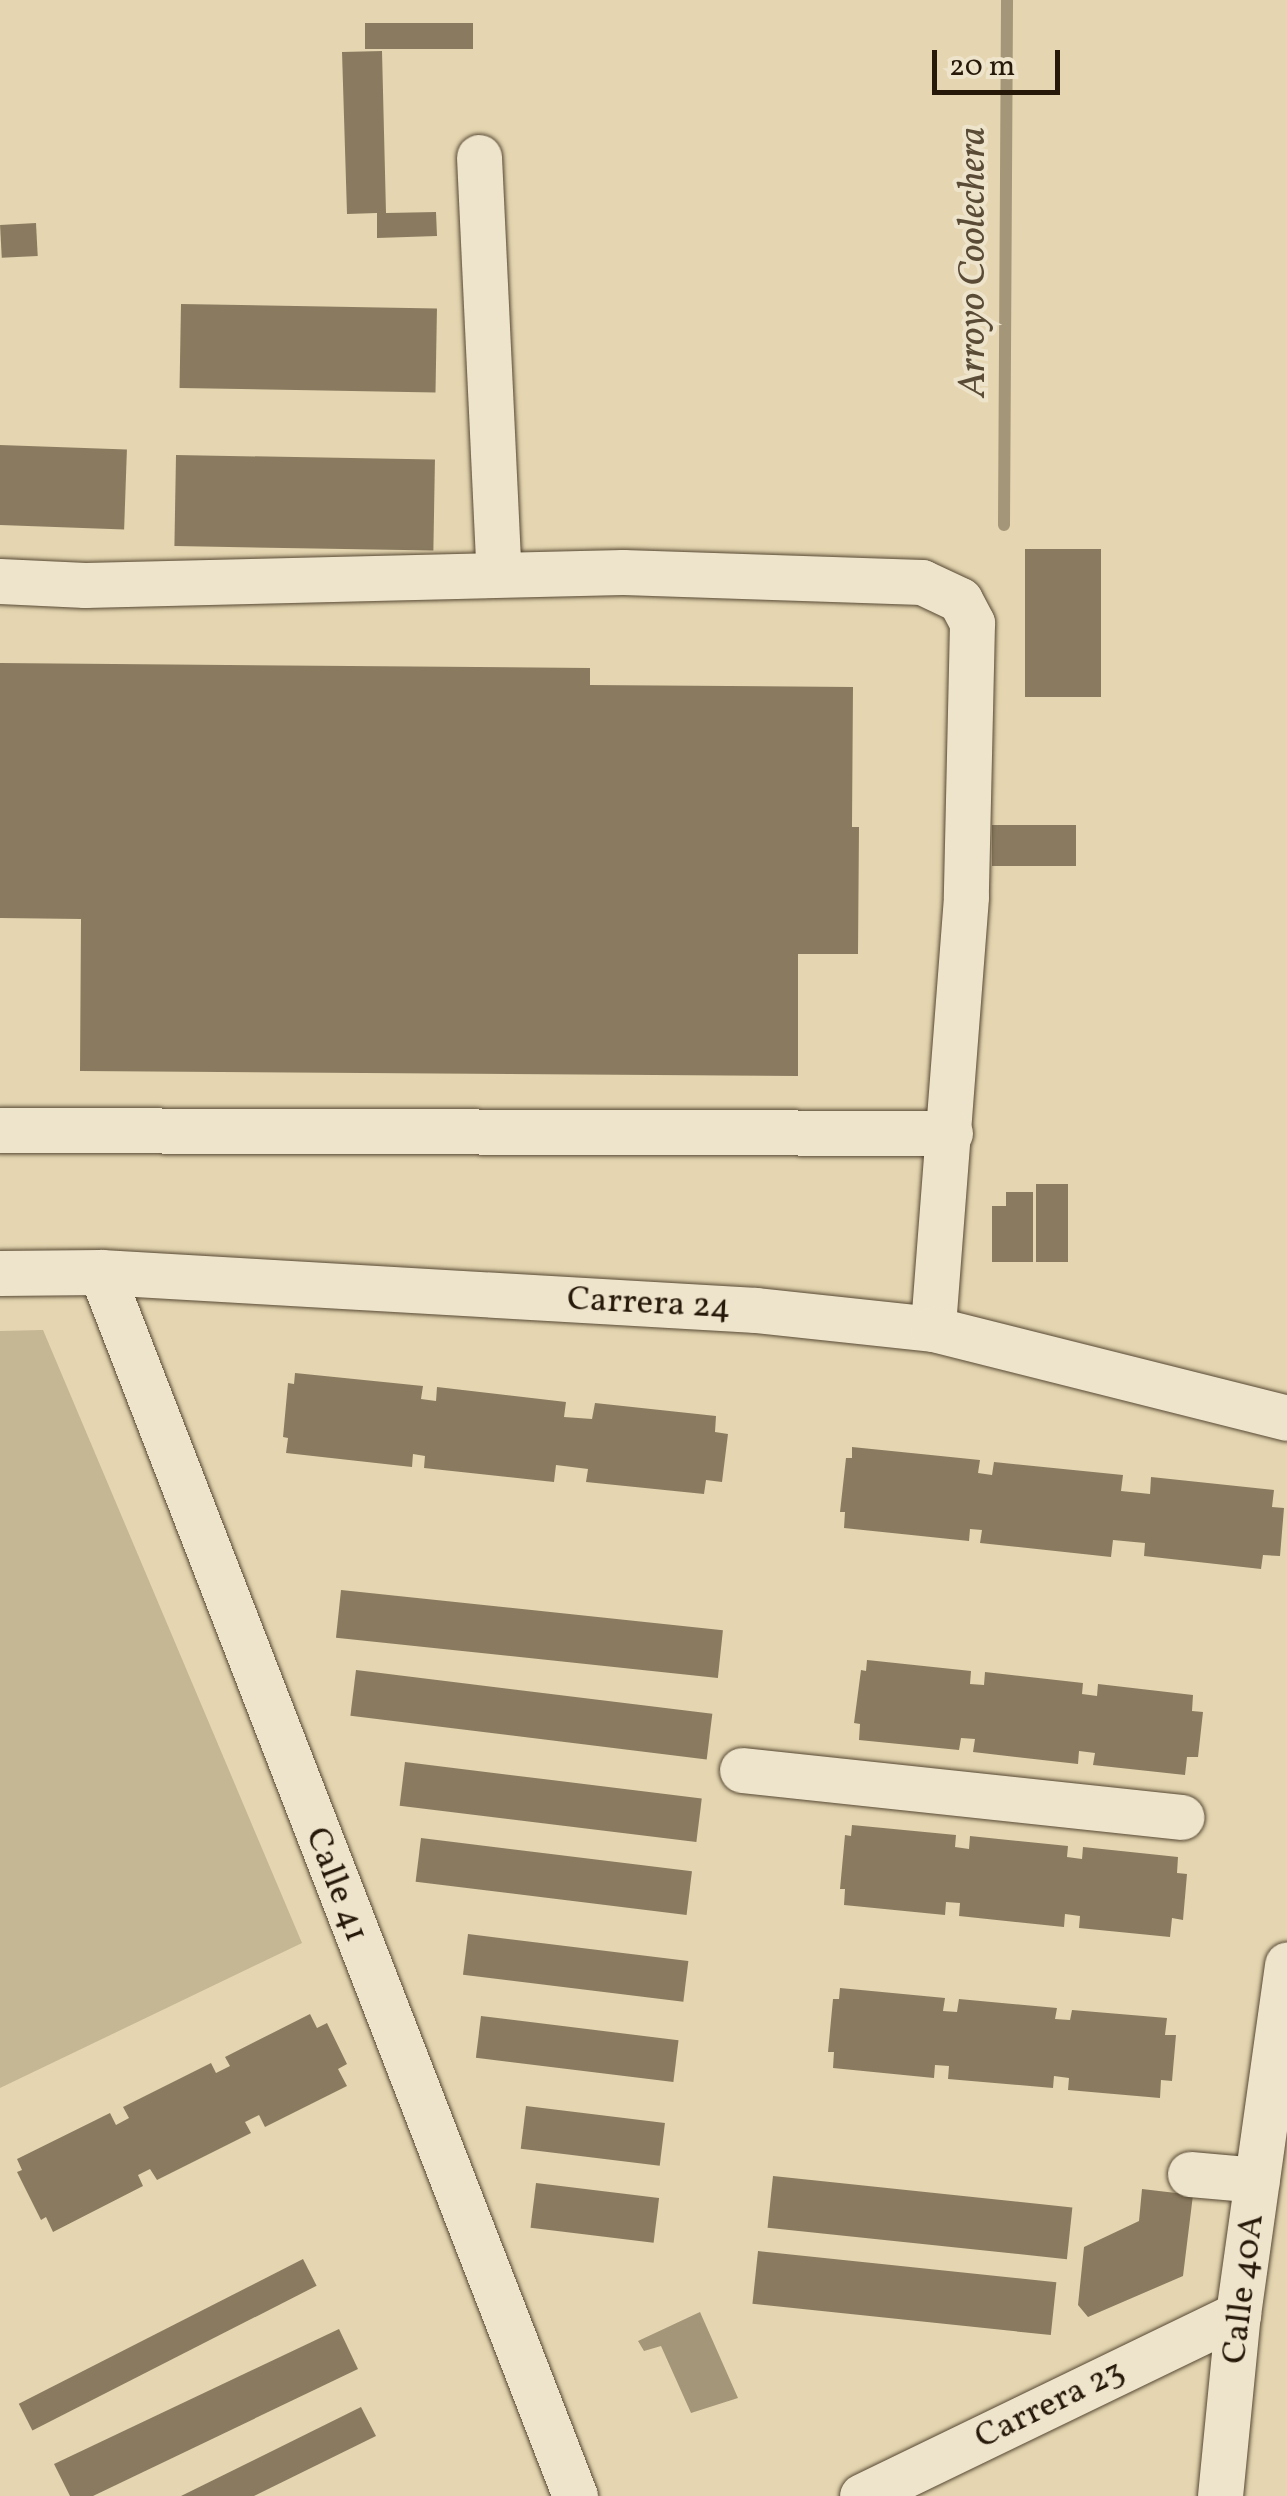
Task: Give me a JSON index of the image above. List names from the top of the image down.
{
  "streets": {
    "street": [
      "Carrera 24",
      "Calle 41",
      "Calle 40A",
      "Carrera 23"
    ]
  },
  "crossings": [
    ["Carrera 24", "Calle 41"],
    ["Calle 40A", "Carrera 23"]
  ],
  "water": ["Arroyo Coolechera"],
  "scale_bar": "20 m"
}
